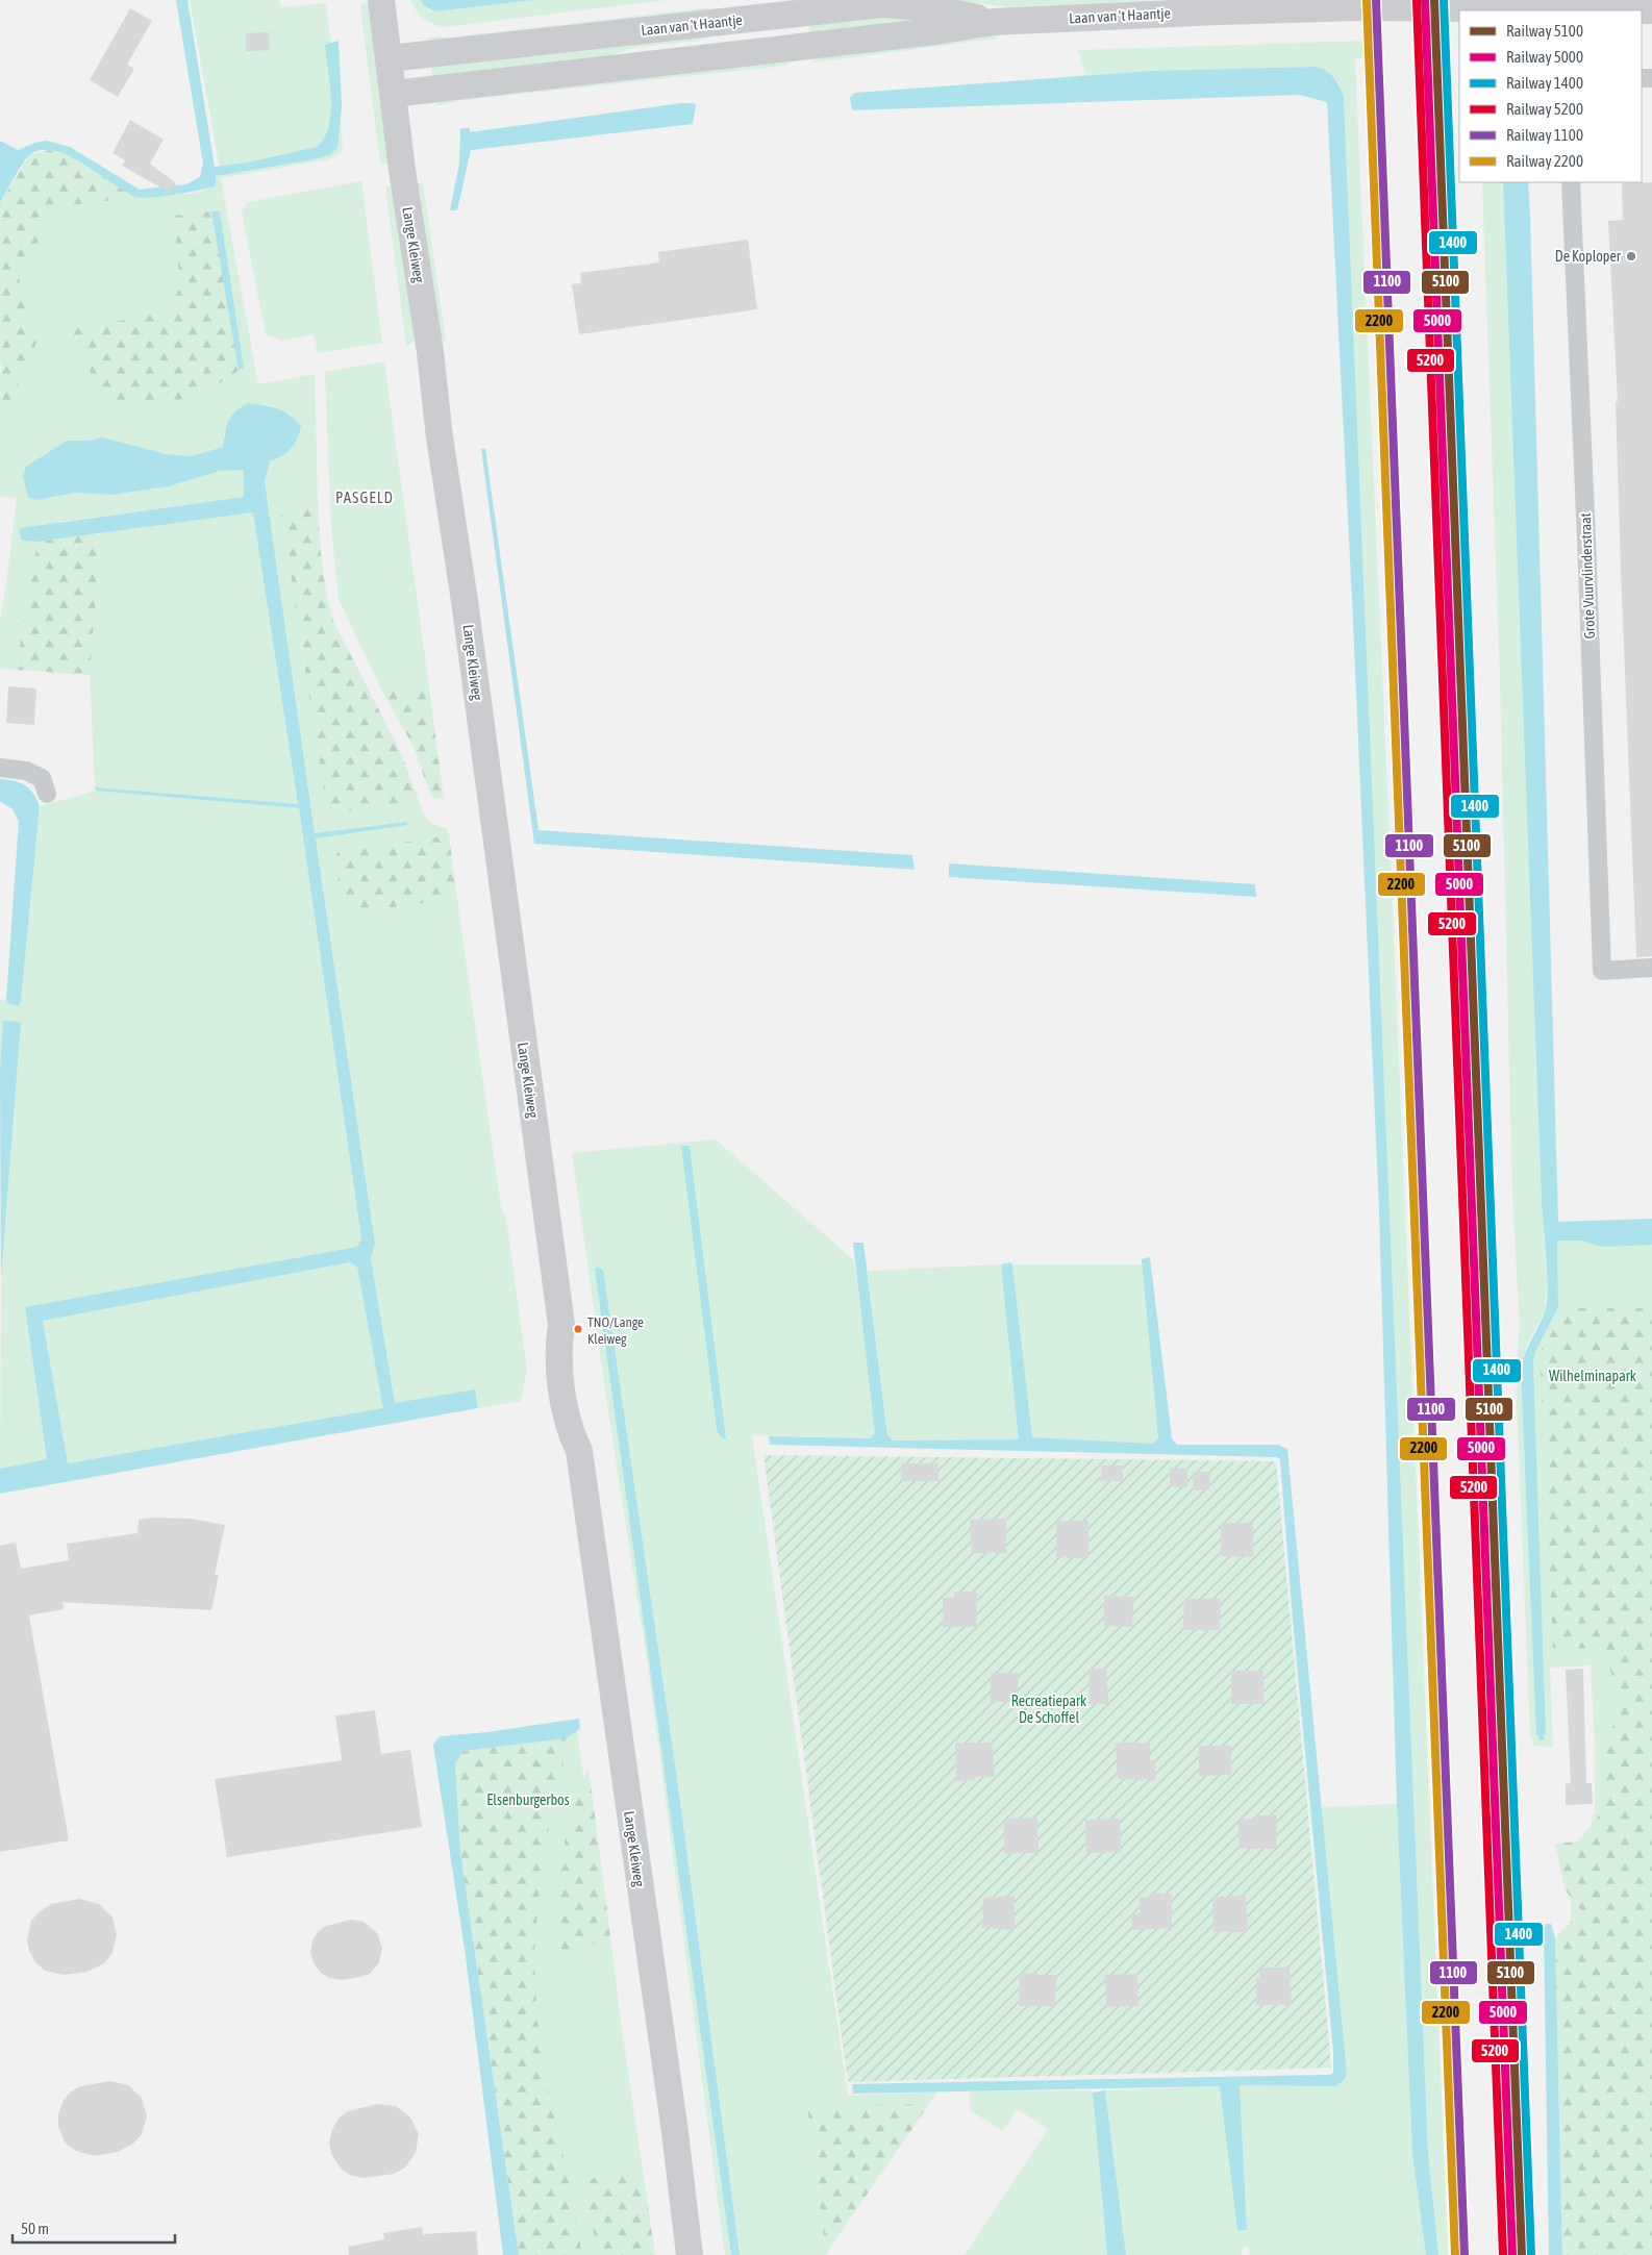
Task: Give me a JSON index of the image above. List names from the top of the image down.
{
  "streets": {
    "street": ["Laan van 't Haantje", "Lange Kleiweg", "Grote Vuurvlinderstraat"]
  },
  "crossings": [
    ["Laan van 't Haantje", "Lange Kleiweg"]
  ],
  "districts": ["PASGELD"],
  "parks": ["Wilhelminapark", "Recreatiepark De Schoffel", "Elsenburgerbos"],
  "places": ["De Koploper", "TNO/Lange Kleiweg"],
  "lines": [
    "rail line 5100",
    "rail line 5000",
    "rail line 1400",
    "rail line 1100",
    "rail line 2200",
    "rail line 5200"
  ],
  "legend": [
    "Railway 5100",
    "Railway 5000",
    "Railway 1400",
    "Railway 5200",
    "Railway 1100",
    "Railway 2200"
  ],
  "scale_bar": "50 m"
}
